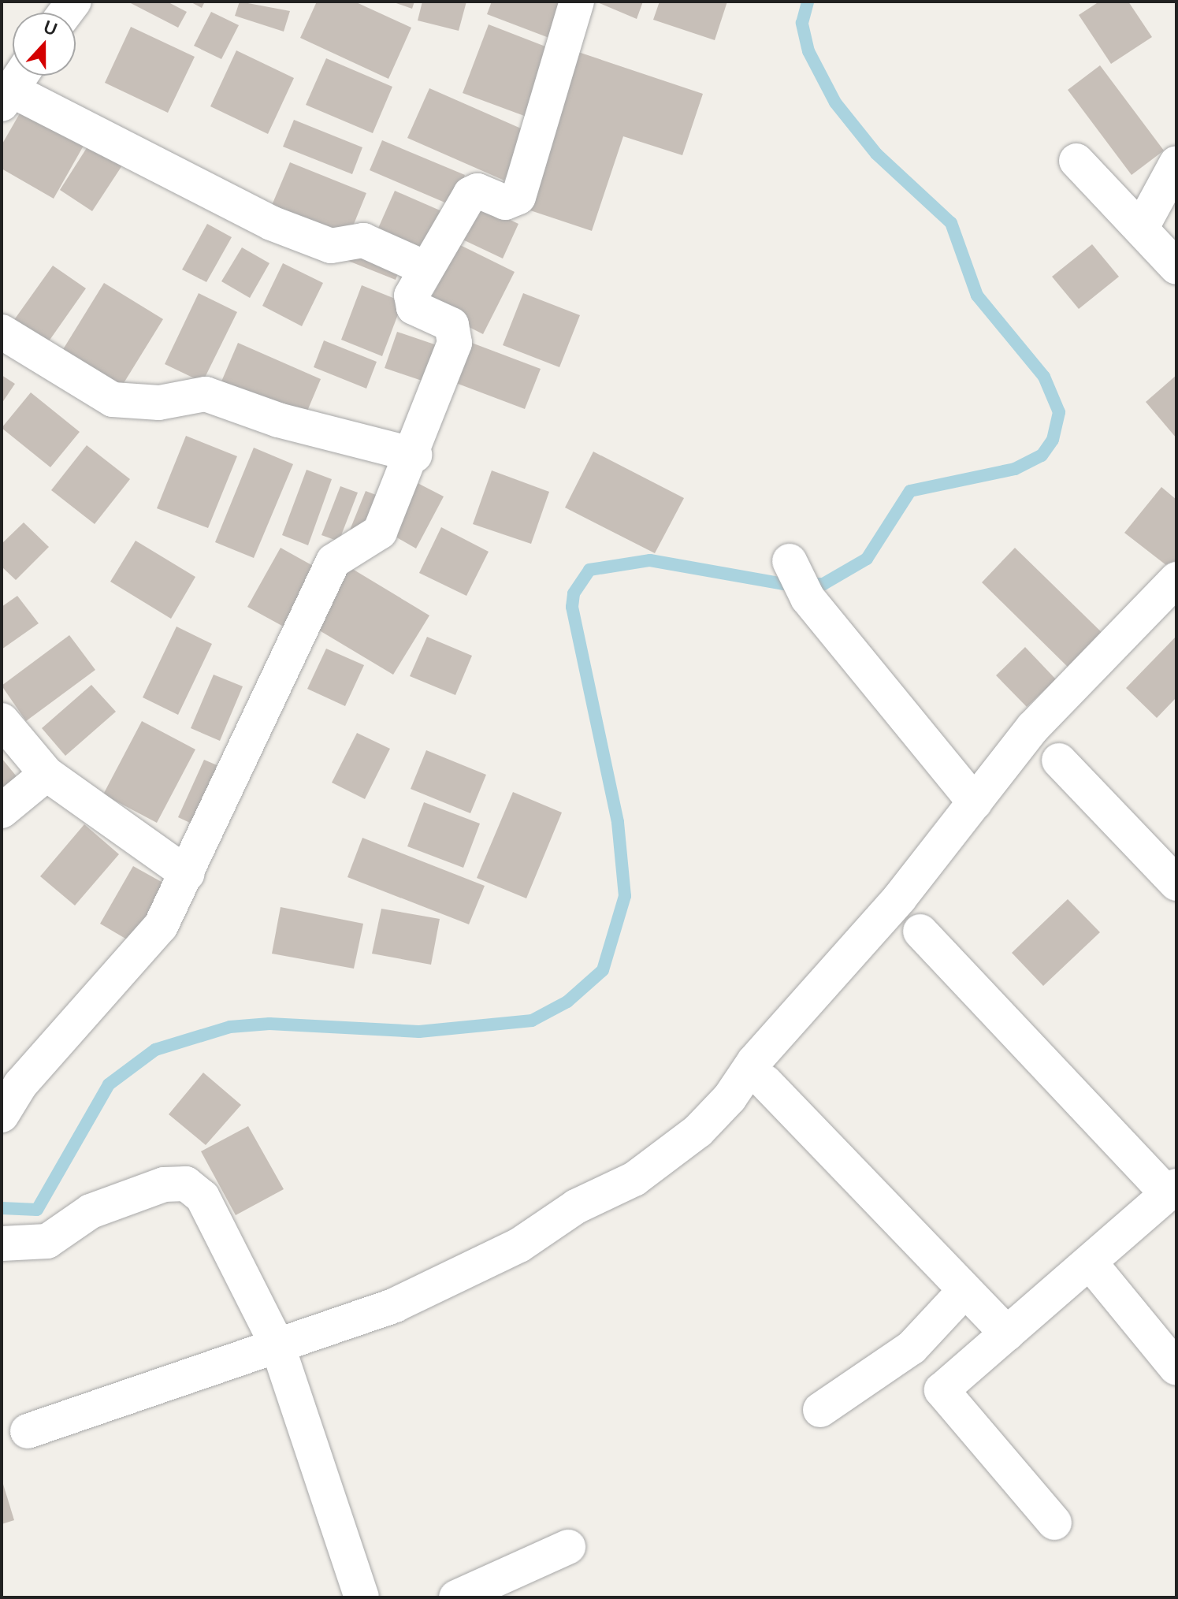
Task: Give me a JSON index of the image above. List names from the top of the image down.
{
  "north": "top"
}
